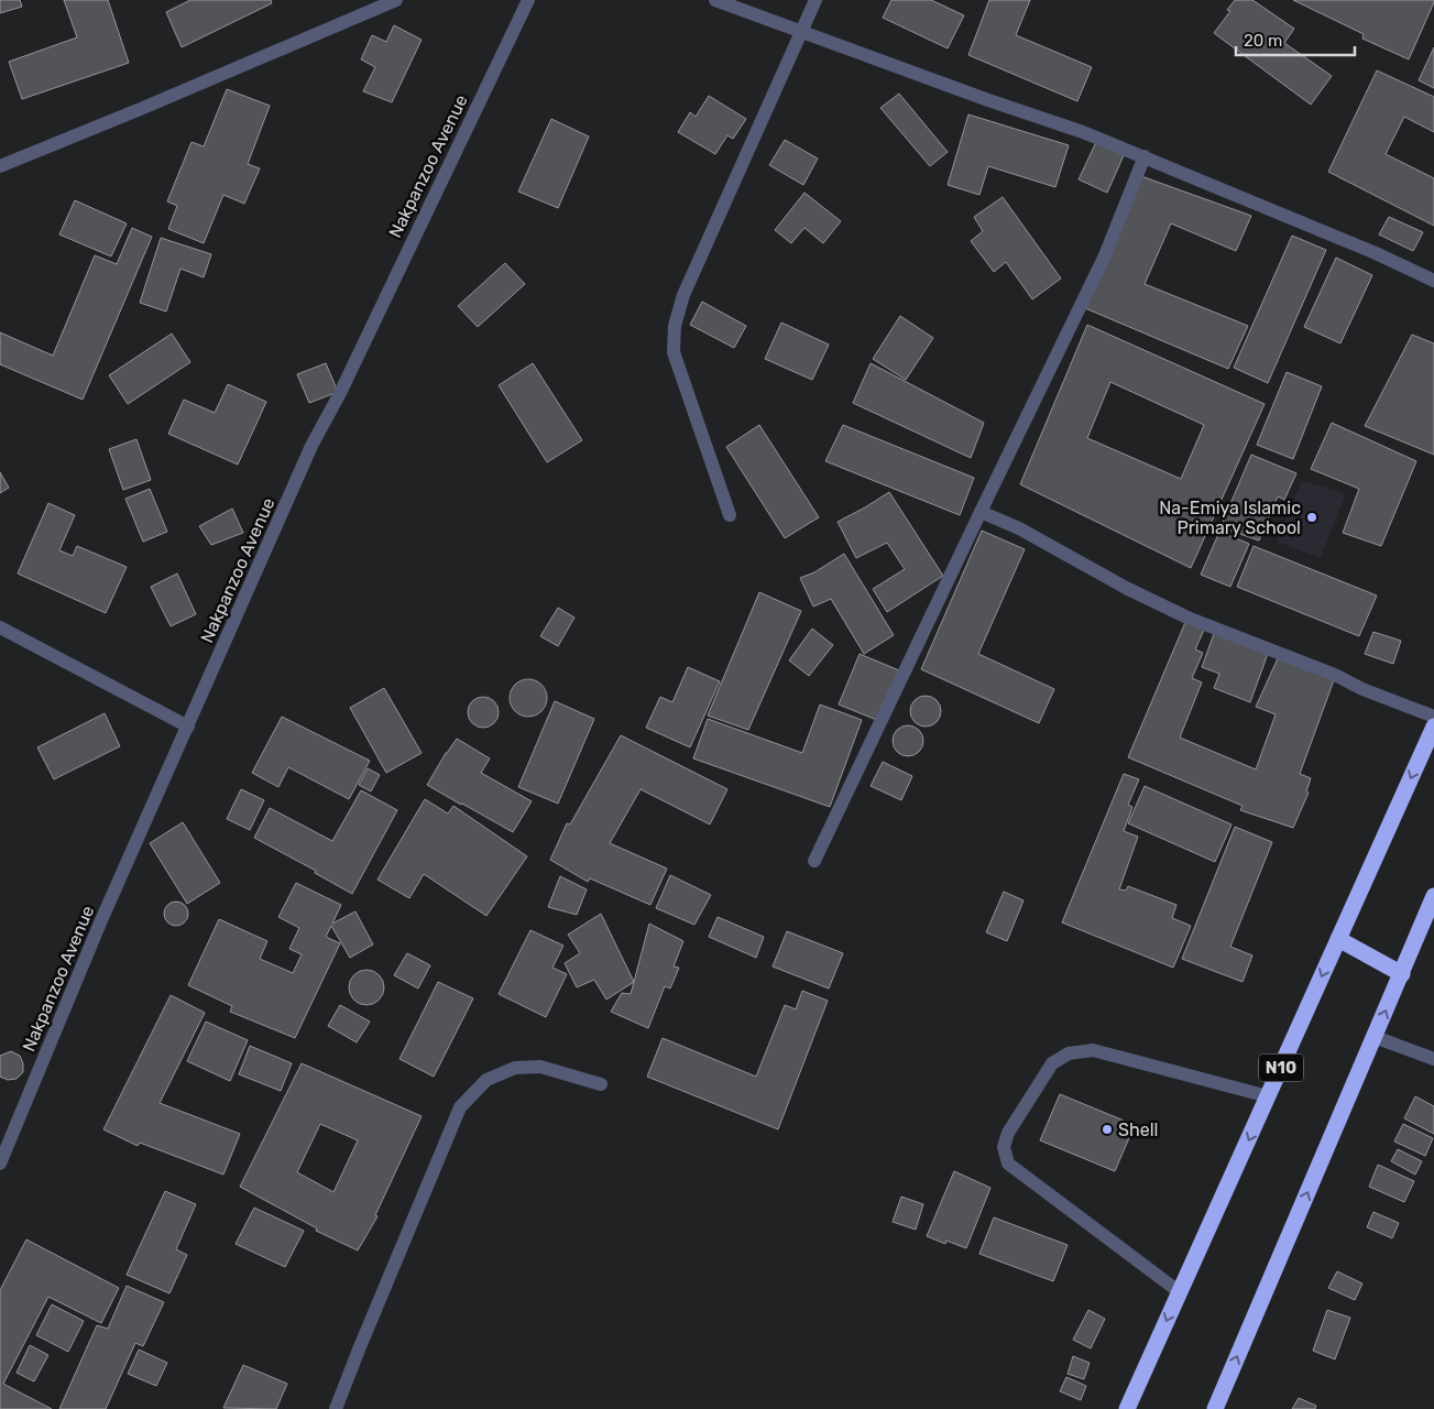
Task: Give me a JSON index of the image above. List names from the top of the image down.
{
  "streets": {
    "highway": ["N10"],
    "street": ["Nakpanzoo Avenue"]
  },
  "places": ["Na-Emiya Islamic Primary School", "Shell"],
  "scale_bar": "20 m"
}
